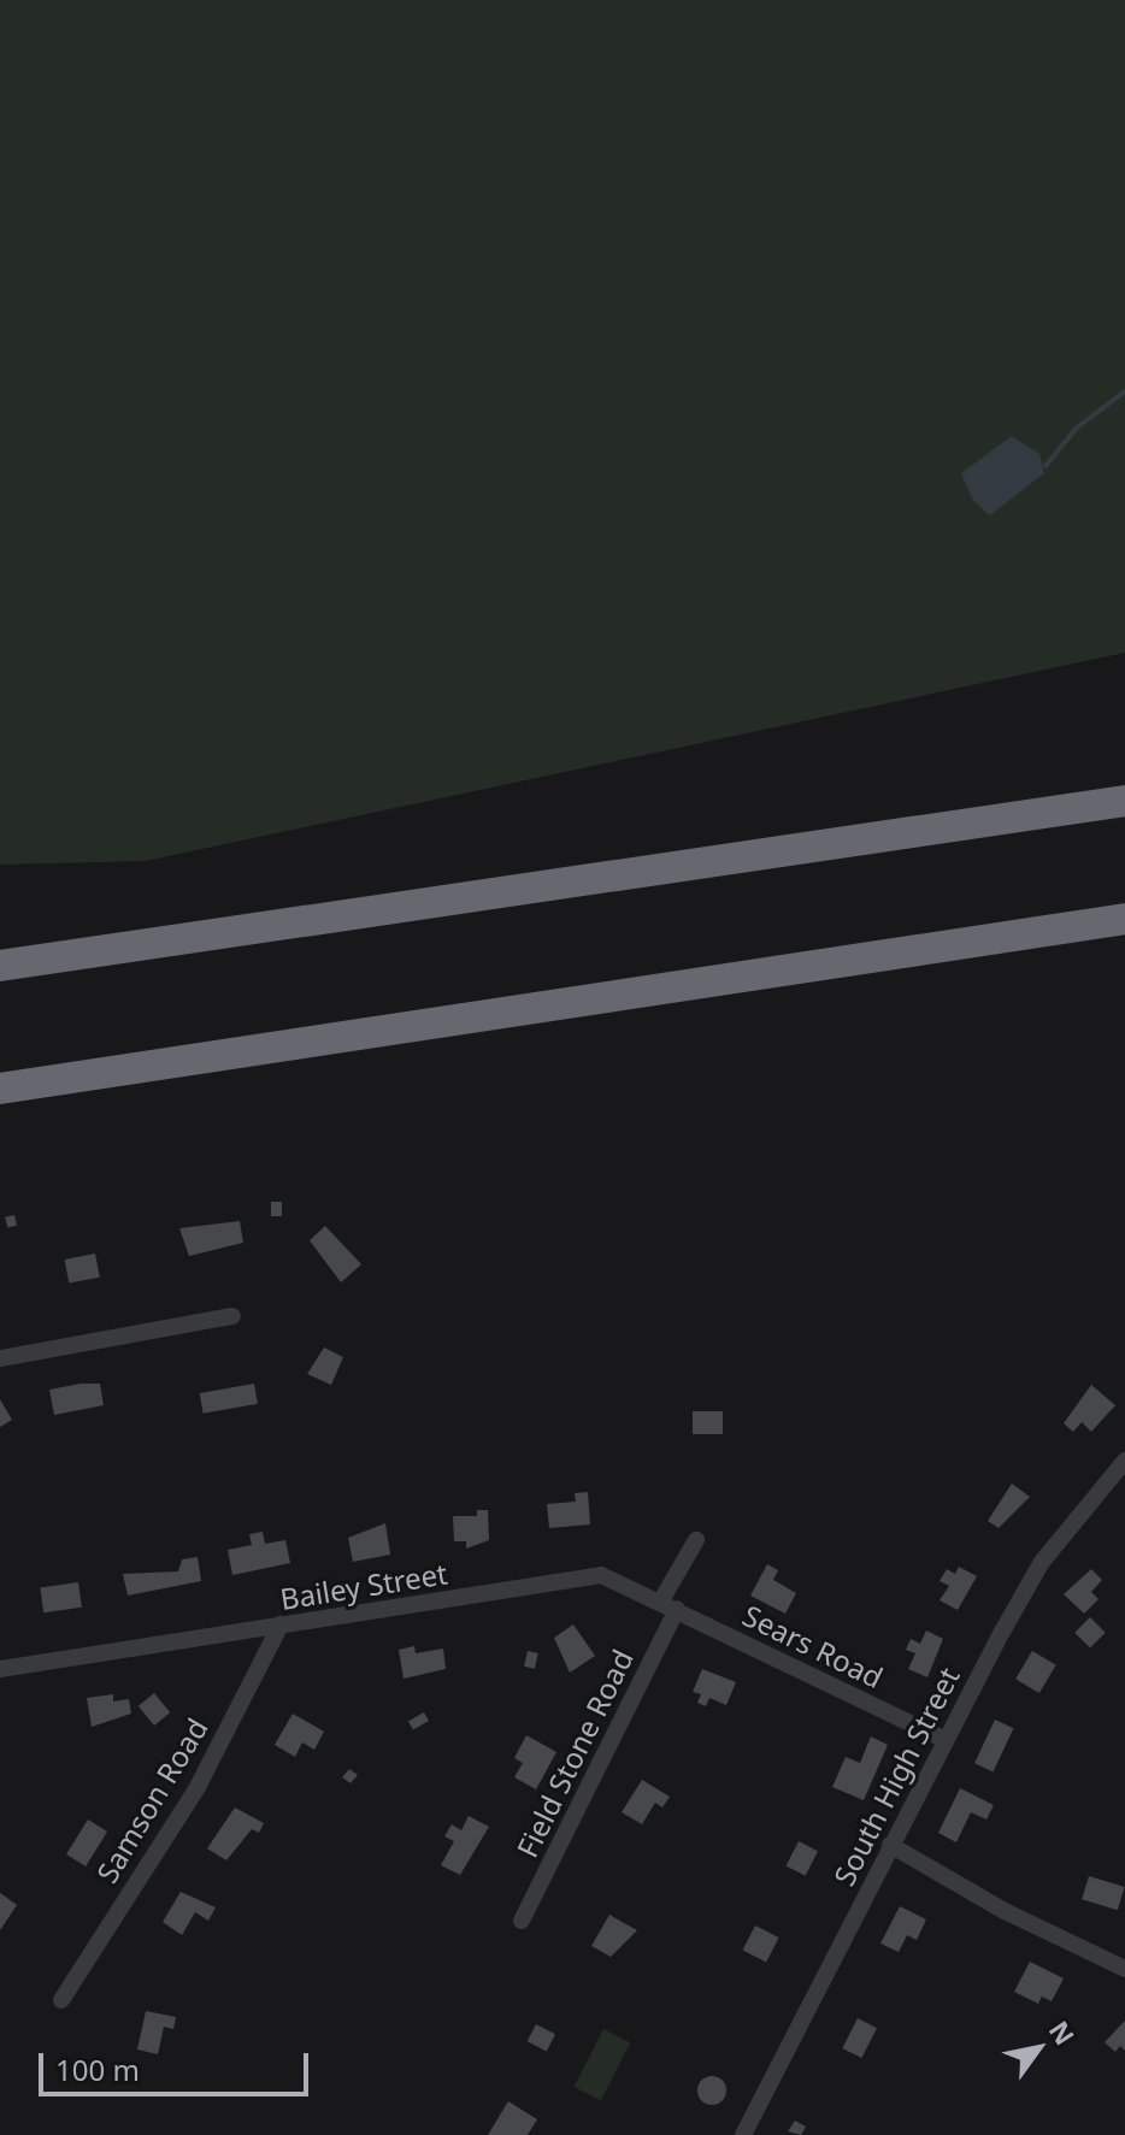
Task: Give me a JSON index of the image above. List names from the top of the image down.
{
  "streets": {
    "street": [
      "Bailey Street",
      "Sears Road",
      "Field Stone Road",
      "South High Street",
      "Samson Road"
    ]
  },
  "crossings": [
    ["Bailey Street", "Sears Road"],
    ["Bailey Street", "Field Stone Road"],
    ["Bailey Street", "Samson Road"],
    ["Sears Road", "Field Stone Road"],
    ["Sears Road", "South High Street"]
  ],
  "scale_bar": "100 m",
  "north": "top right"
}
